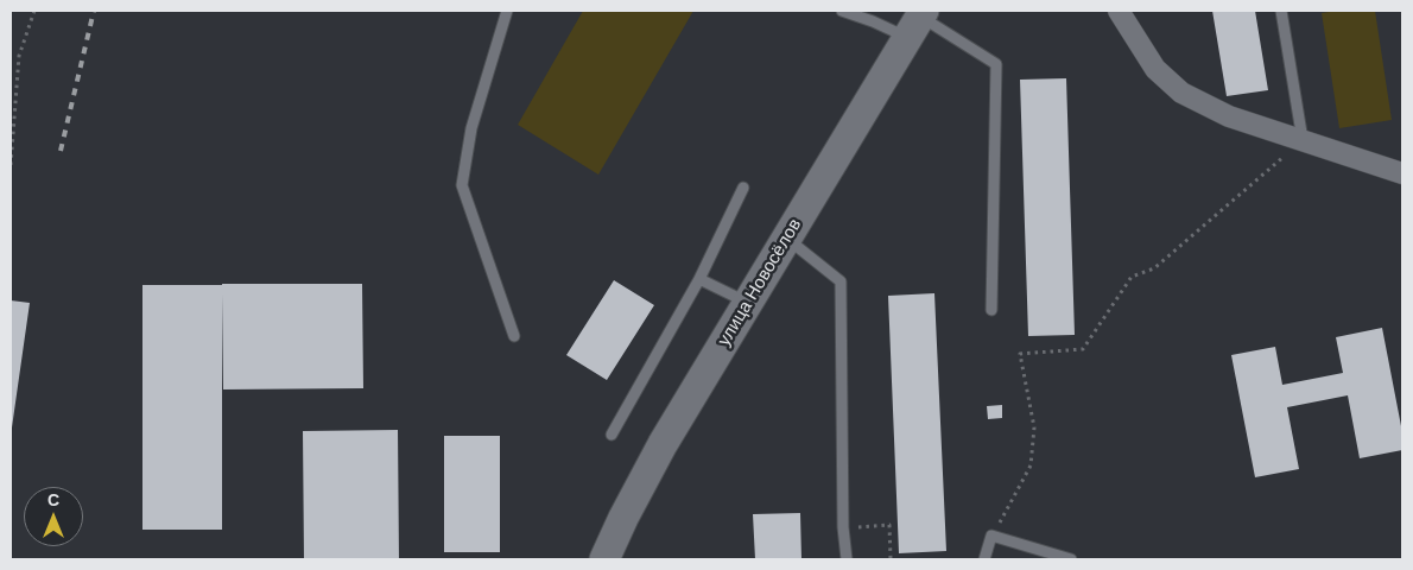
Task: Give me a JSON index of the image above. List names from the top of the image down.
{
  "streets": {
    "street": ["улица Новосёлов"]
  },
  "north": "top"
}
